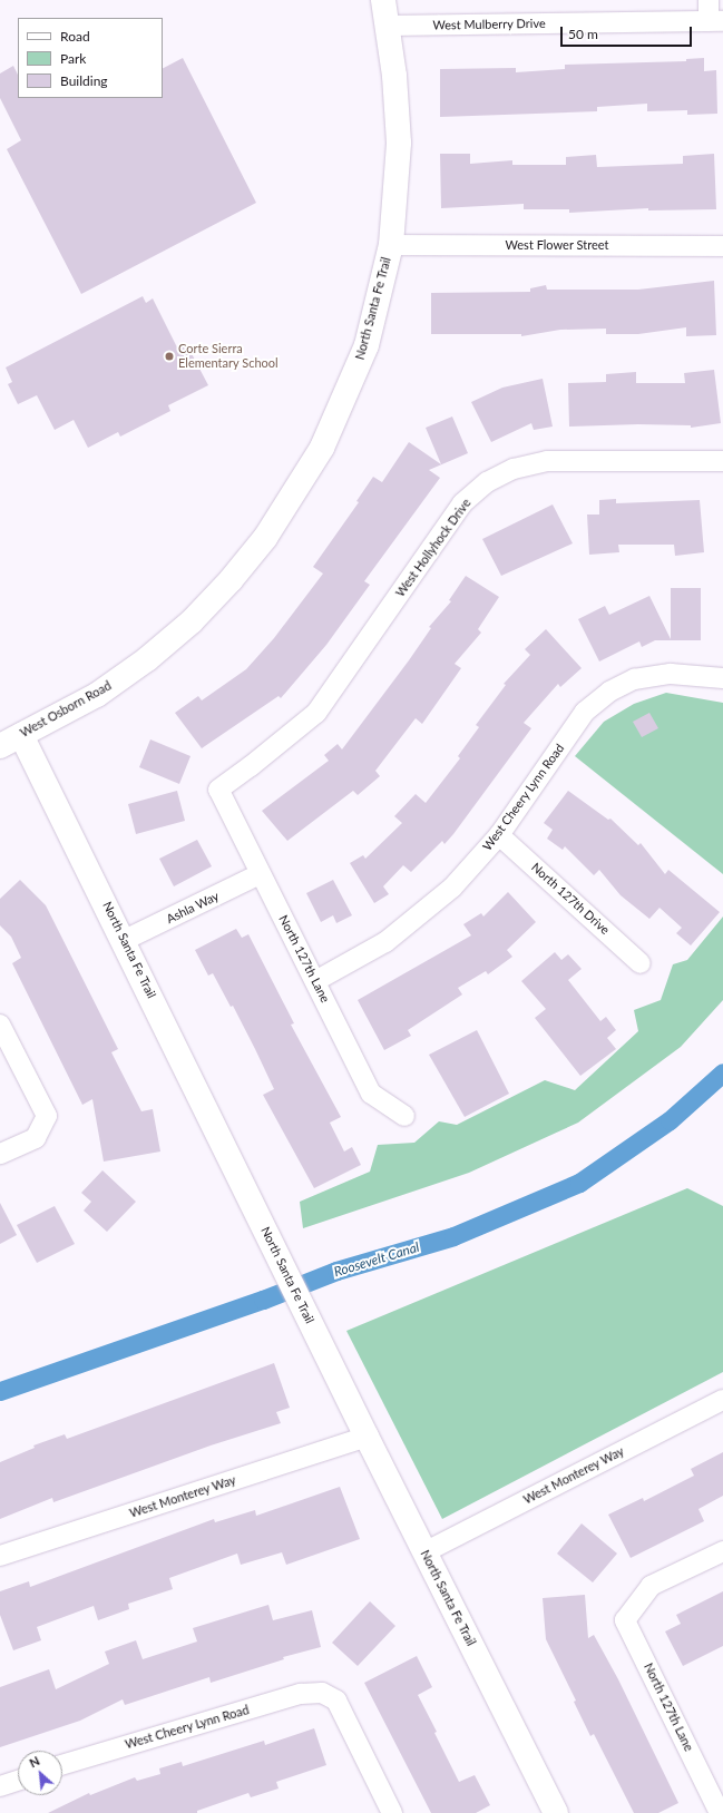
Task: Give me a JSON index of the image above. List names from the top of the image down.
{
  "streets": {
    "street": [
      "West Mulberry Drive",
      "West Flower Street",
      "North Santa Fe Trail",
      "West Hollyhock Drive",
      "West Osborn Road",
      "West Cheery Lynn Road",
      "North 127th Drive",
      "Ashla Way",
      "North 127th Lane",
      "West Monterey Way"
    ]
  },
  "crossings": [
    ["West Mulberry Drive", "North Santa Fe Trail"],
    ["West Flower Street", "North Santa Fe Trail"],
    ["North Santa Fe Trail", "West Osborn Road"],
    ["North Santa Fe Trail", "Ashla Way"],
    ["North Santa Fe Trail", "West Monterey Way"],
    ["West Hollyhock Drive", "North 127th Lane"],
    ["West Cheery Lynn Road", "North 127th Drive"],
    ["West Cheery Lynn Road", "North 127th Lane"],
    ["Ashla Way", "North 127th Lane"]
  ],
  "water": ["Roosevelt Canal"],
  "places": ["Corte Sierra Elementary School"],
  "legend": ["Road", "Park", "Building"],
  "scale_bar": "50 m",
  "north": "top left"
}
